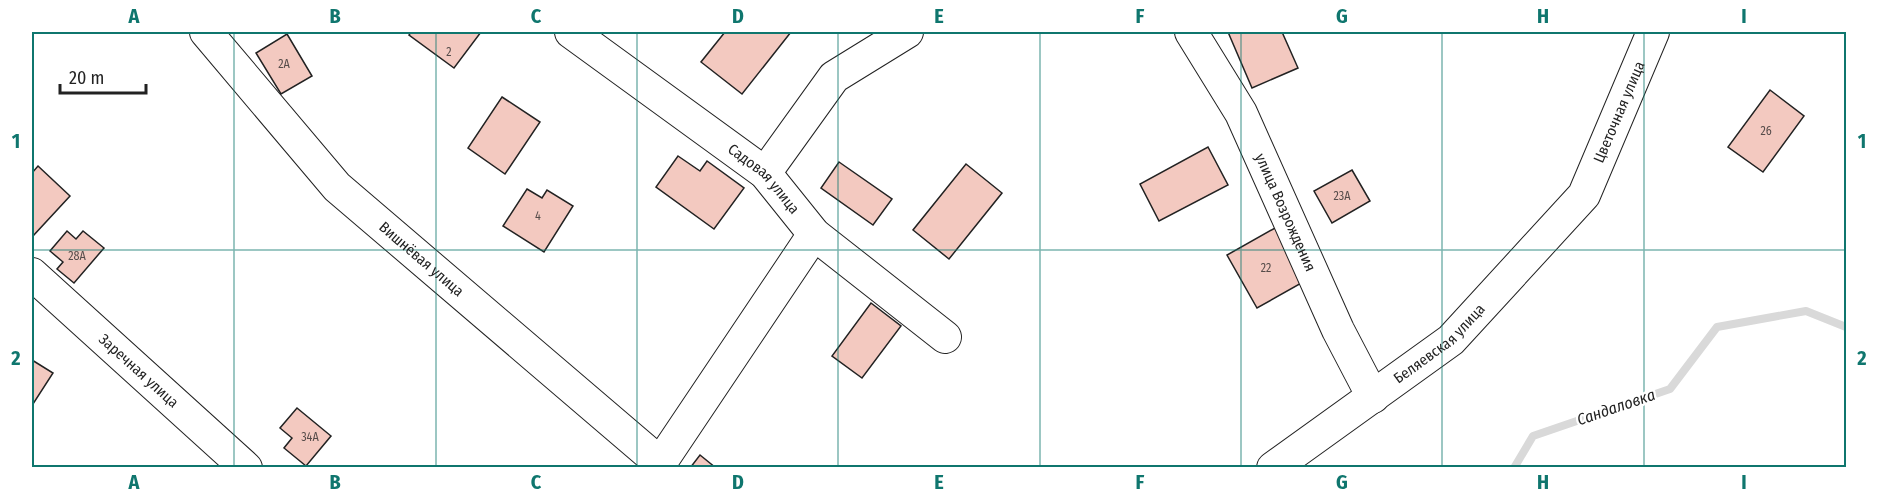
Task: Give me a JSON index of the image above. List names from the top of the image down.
{
  "streets": {
    "street": [
      "Цветочная улица",
      "Садовая улица",
      "улица Возрождения",
      "Вишнёвая улица",
      "Беляевская улица",
      "Заречная улица"
    ]
  },
  "crossings": [
    ["Цветочная улица", "Беляевская улица"],
    ["улица Возрождения", "Беляевская улица"]
  ],
  "water": ["Сандаловка"],
  "house_numbers": [
    "2",
    "2А",
    "26",
    "23А",
    "4",
    "28А",
    "22",
    "34А"
  ],
  "scale_bar": "20 m",
  "grid": {
    "columns": [
      "A",
      "B",
      "C",
      "D",
      "E",
      "F",
      "G",
      "H",
      "I"
    ],
    "rows": ["1", "2"]
  }
}
